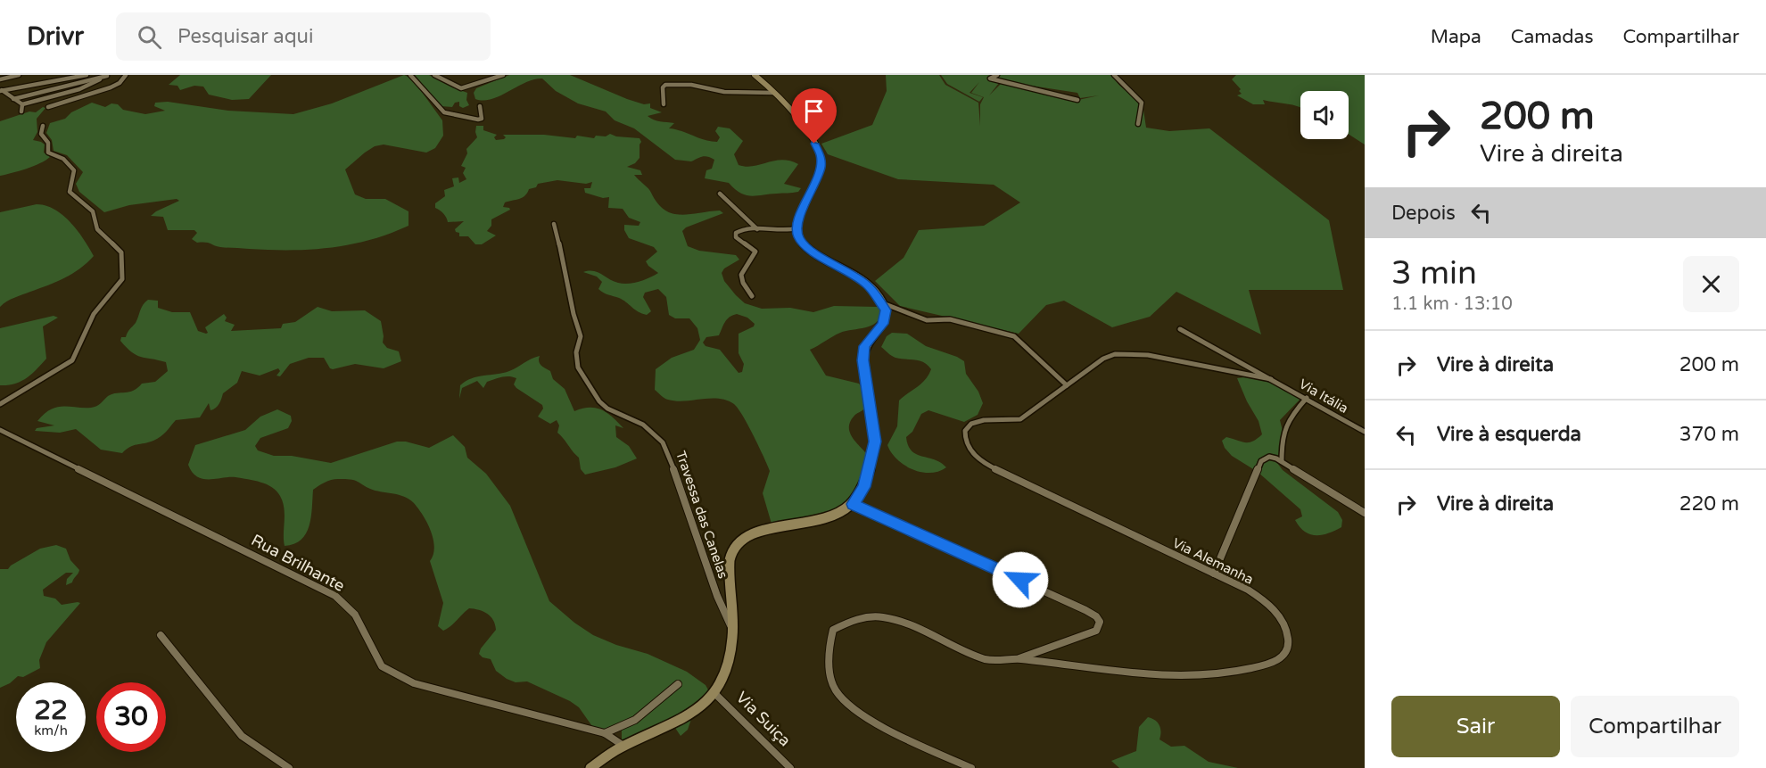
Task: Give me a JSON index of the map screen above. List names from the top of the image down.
{
  "streets": {
    "street": [
      "Via Itália",
      "Travessa das Canelas",
      "Via Alemanha",
      "Rua Brilhante",
      "Via Suiça"
    ]
  },
  "crossings": [
    ["Via Itália", "Via Alemanha"]
  ],
  "page": {
    "header": "Drivr",
    "search": "Pesquisar aqui",
    "nav": ["Mapa", "Camadas", "Compartilhar"],
    "turn": ["200 m", "Vire à direita"],
    "then": "Depois",
    "heading": ["3 min", "1.1 km · 13:10"],
    "list": [
      {
        "name": "Vire à direita",
        "value": "200 m"
      },
      {
        "name": "Vire à esquerda",
        "value": "370 m"
      },
      {
        "name": "Vire à direita",
        "value": "220 m"
      }
    ],
    "speed": "22 km/h",
    "limit": "30",
    "buttons": ["Sair", "Compartilhar"]
  }
}
